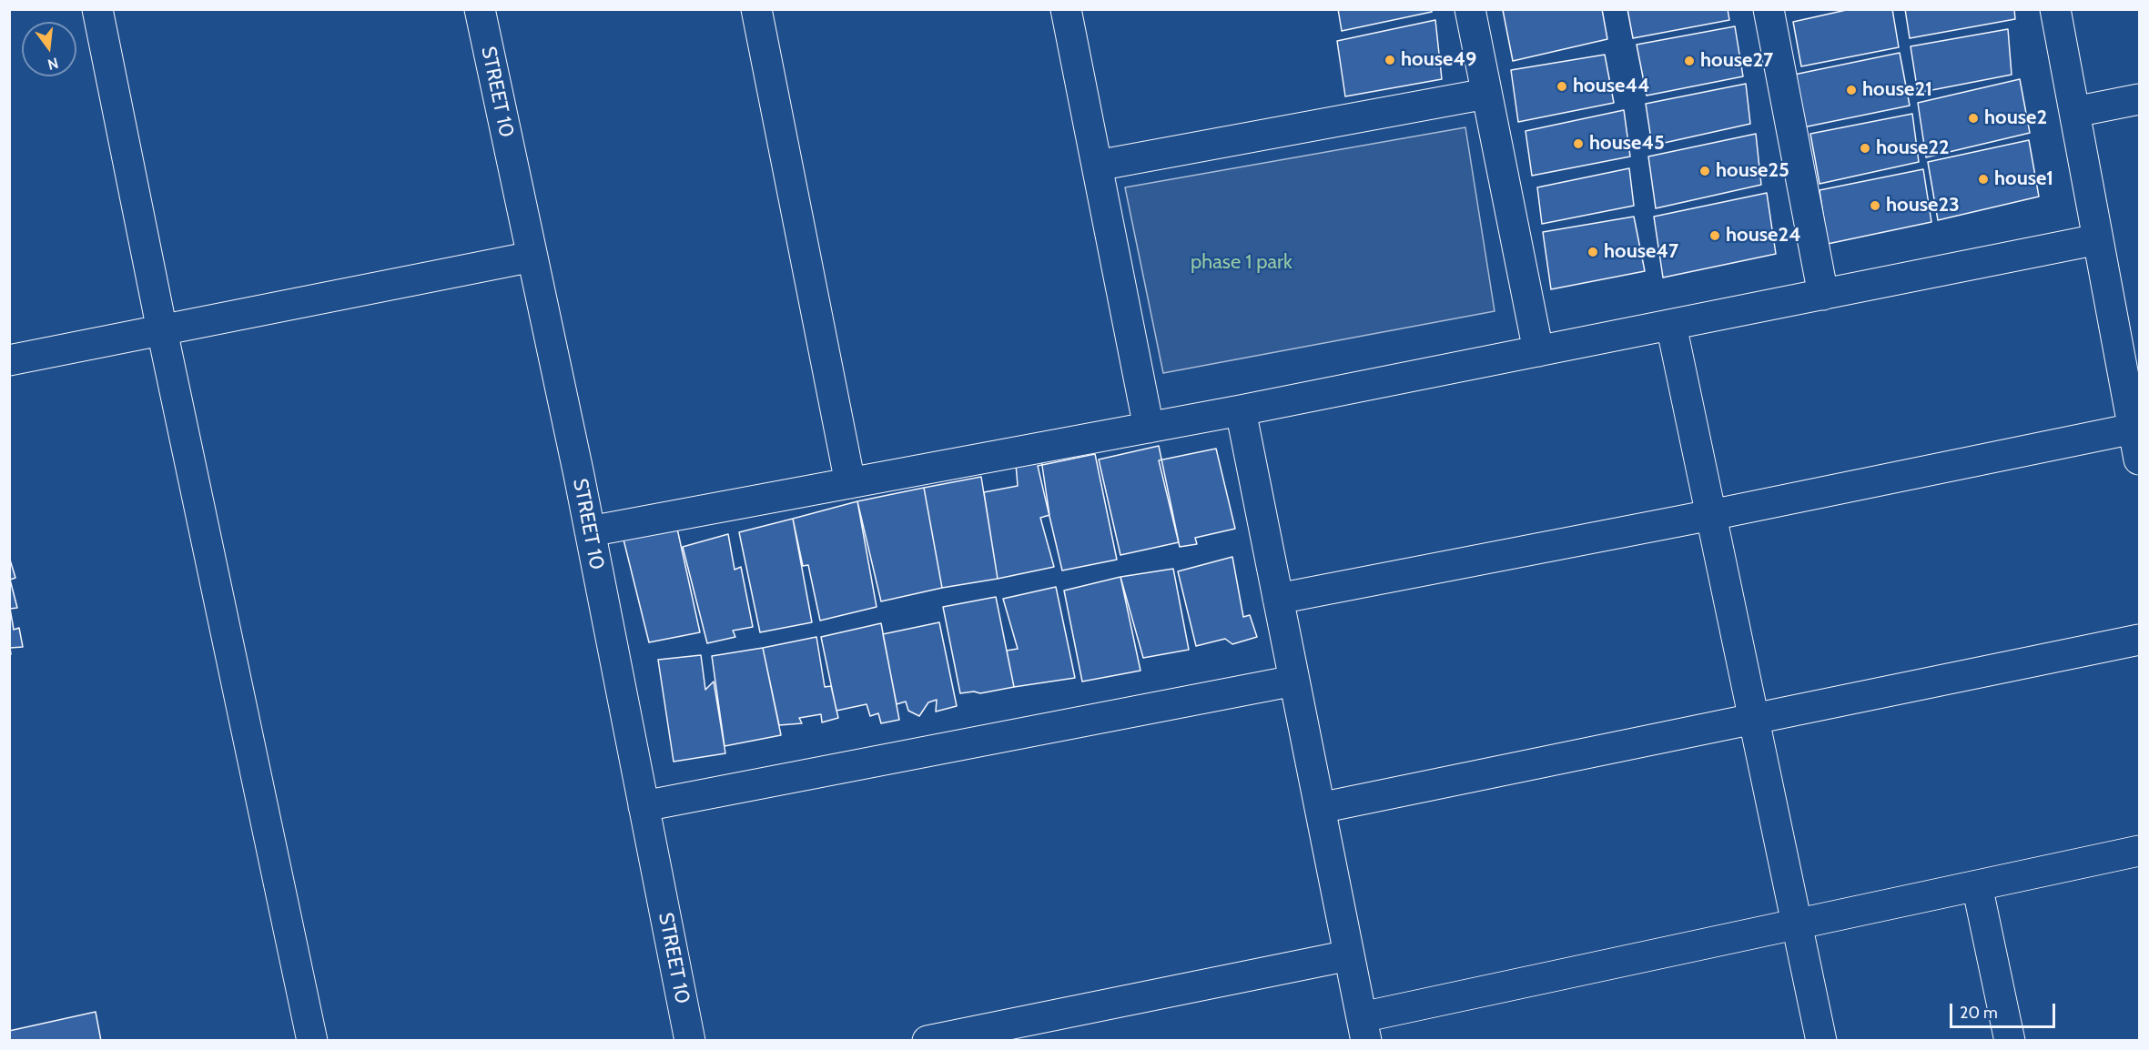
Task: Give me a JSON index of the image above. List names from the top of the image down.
{
  "streets": {
    "street": ["STREET 10"]
  },
  "parks": ["phase 1 park"],
  "places": [
    "house49",
    "house27",
    "house44",
    "house21",
    "house2",
    "house45",
    "house22",
    "house25",
    "house1",
    "house23",
    "house24",
    "house47"
  ],
  "scale_bar": "20 m",
  "north": "bottom"
}
